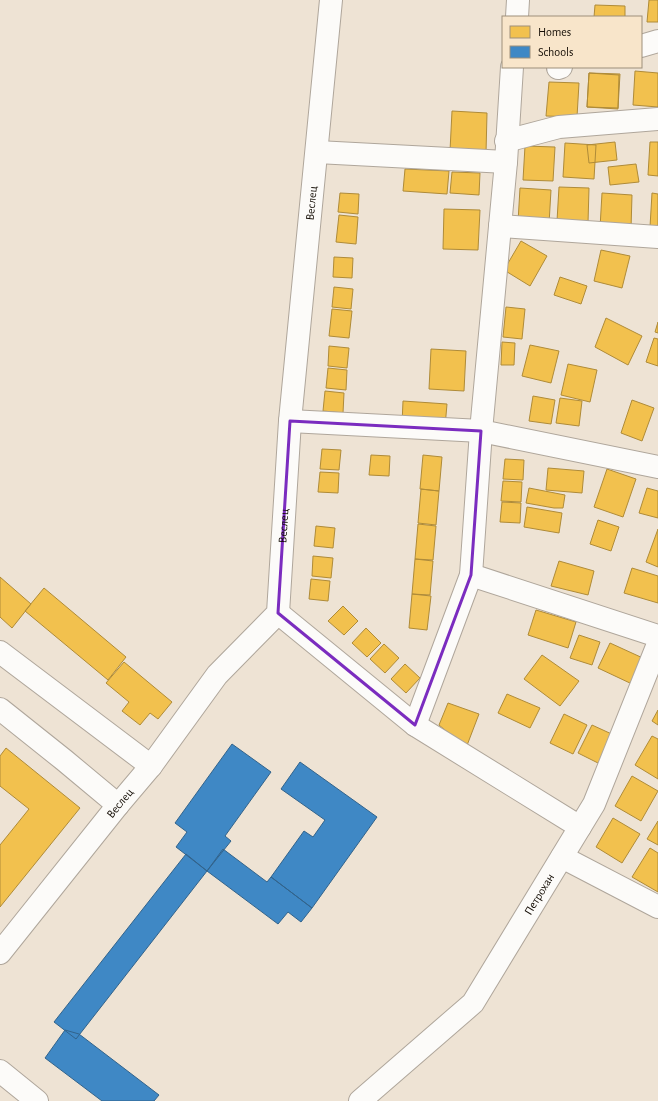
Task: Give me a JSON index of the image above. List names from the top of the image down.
{
  "streets": {
    "street": ["Веслец", "Петрохан"]
  },
  "legend": ["Homes", "Schools"]
}
